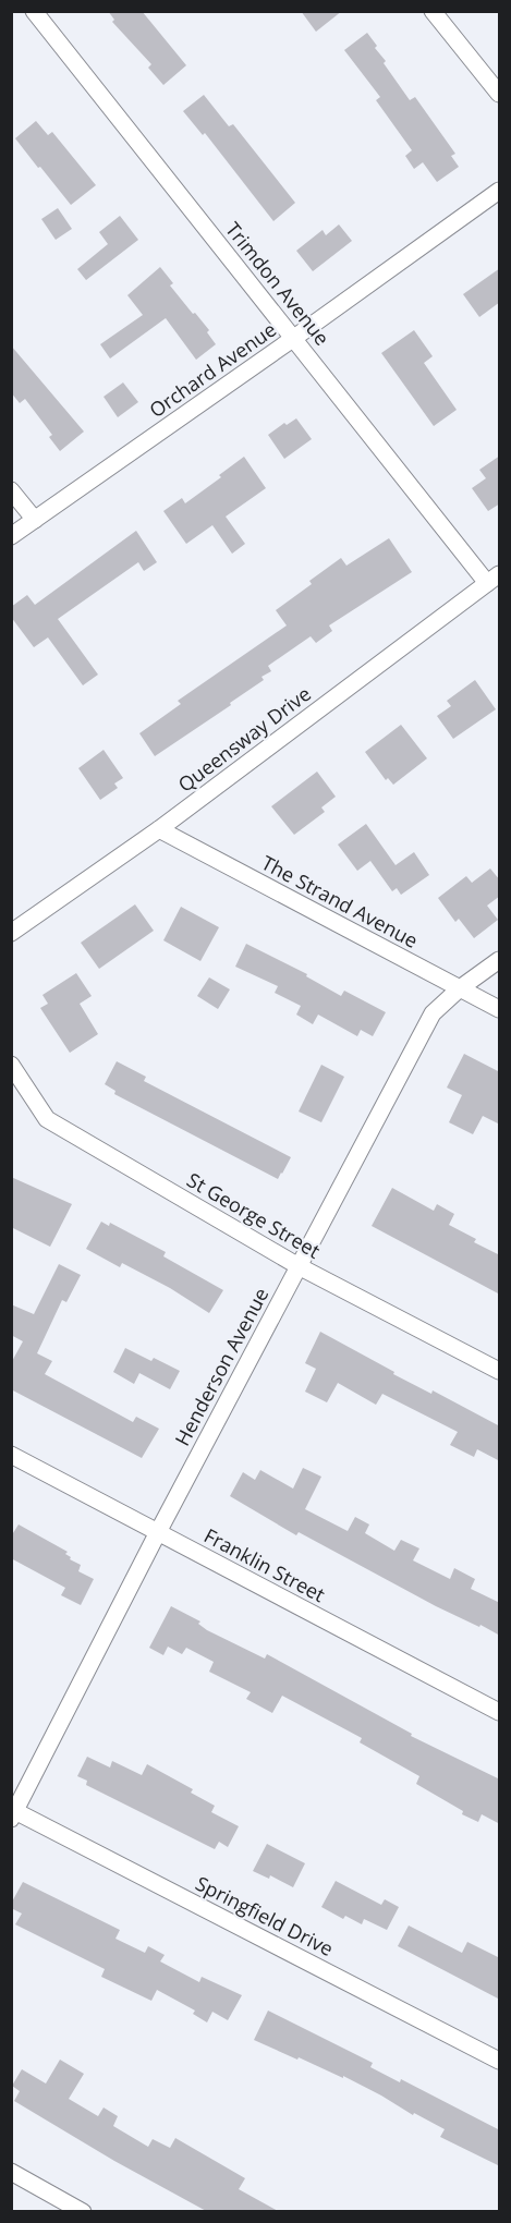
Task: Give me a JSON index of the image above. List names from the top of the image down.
{
  "streets": {
    "street": [
      "Trimdon Avenue",
      "Orchard Avenue",
      "Queensway Drive",
      "The Strand Avenue",
      "St George Street",
      "Henderson Avenue",
      "Franklin Street",
      "Springfield Drive"
    ]
  },
  "crossings": [
    ["Trimdon Avenue", "Orchard Avenue"],
    ["Trimdon Avenue", "Queensway Drive"],
    ["Queensway Drive", "The Strand Avenue"],
    ["The Strand Avenue", "Henderson Avenue"],
    ["St George Street", "Henderson Avenue"],
    ["Henderson Avenue", "Franklin Street"],
    ["Henderson Avenue", "Springfield Drive"]
  ]
}
